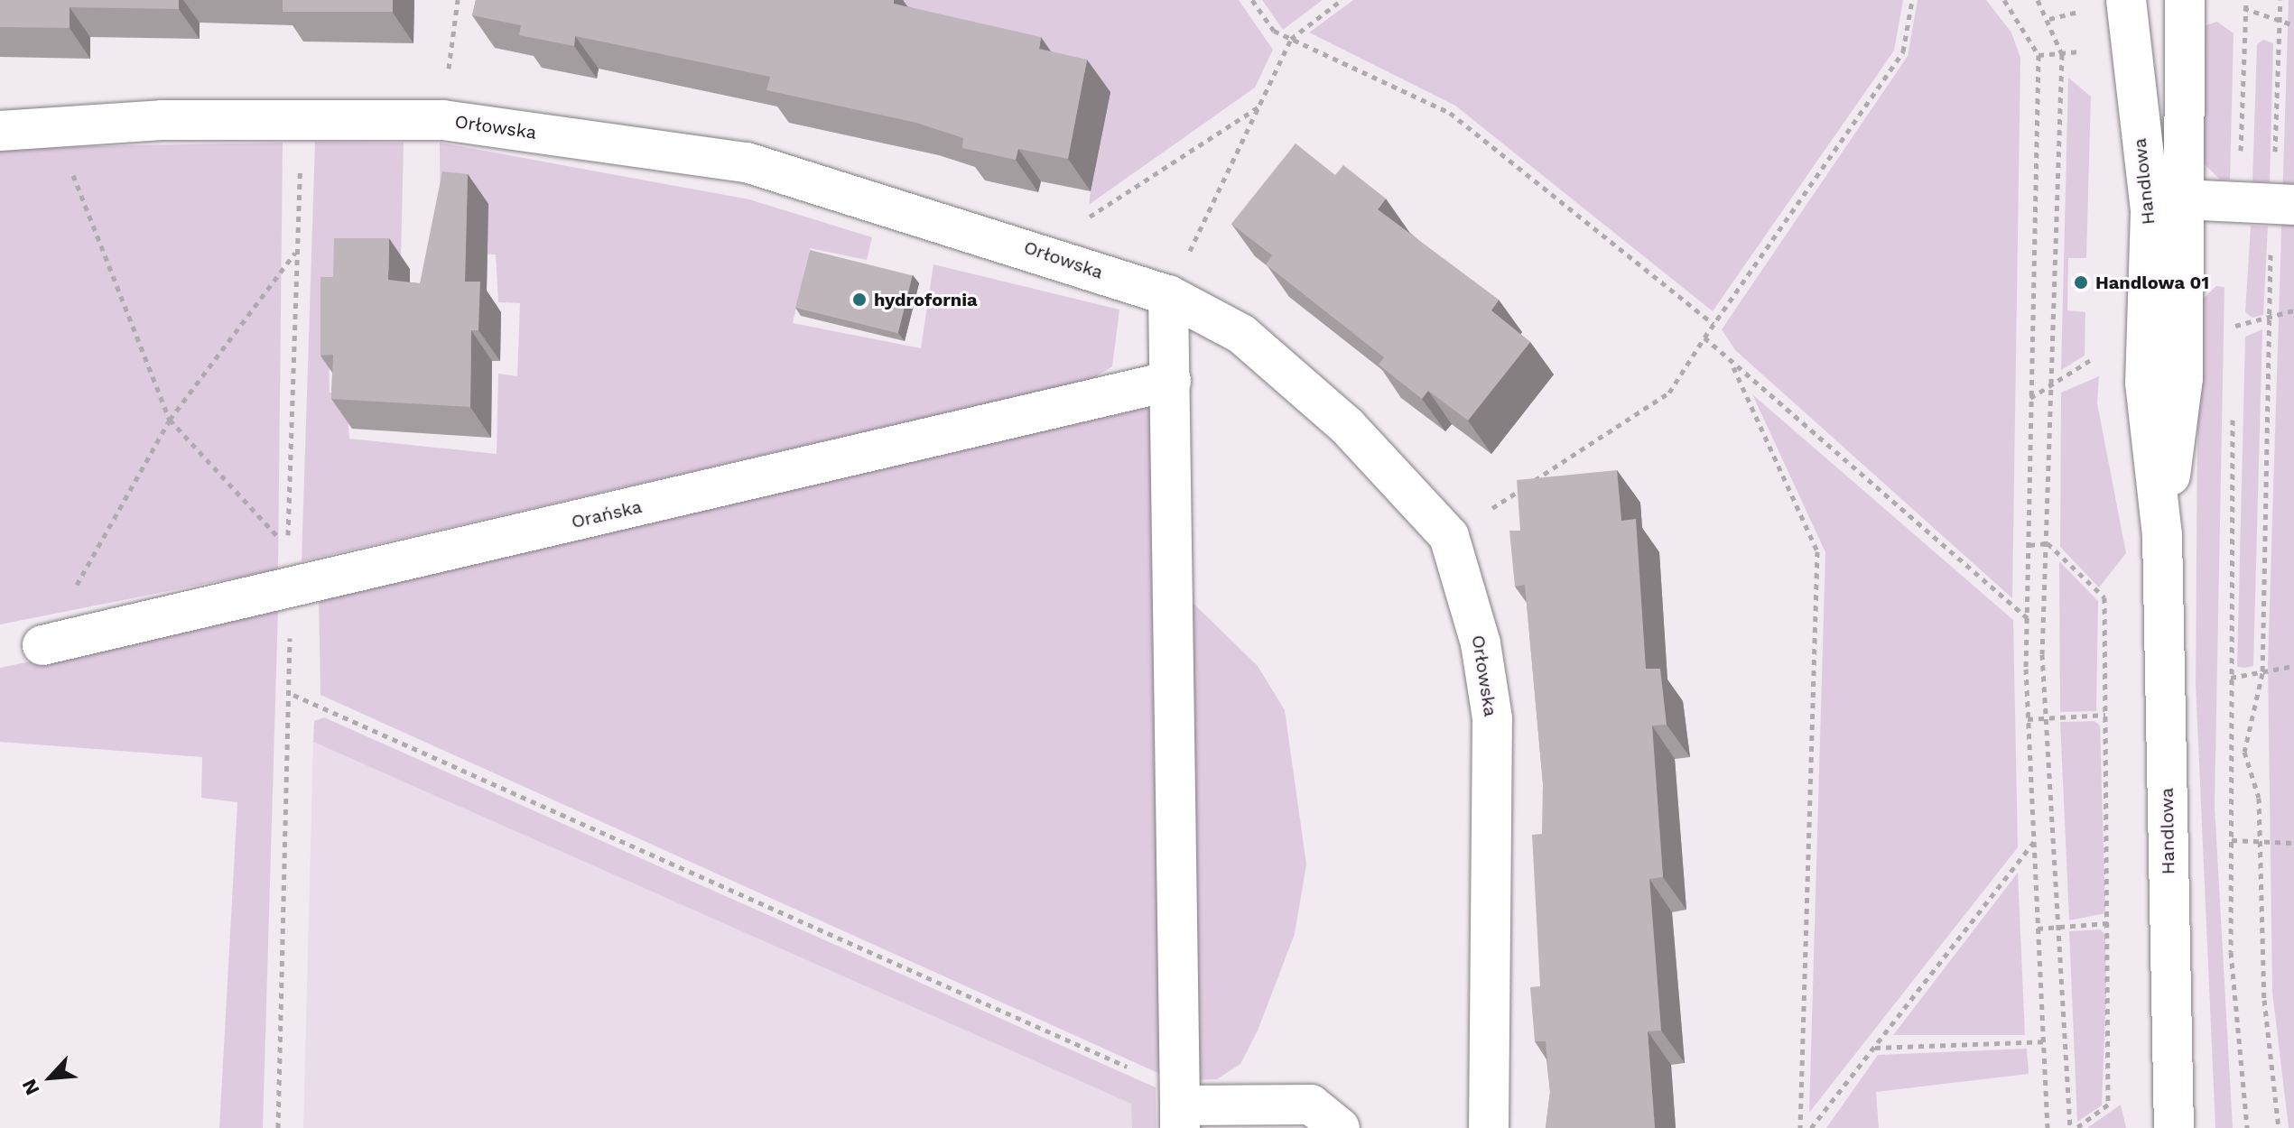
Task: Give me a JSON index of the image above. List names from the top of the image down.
{
  "streets": {
    "street": ["Orłowska", "Handlowa", "Orańska"]
  },
  "places": ["Handlowa 01", "hydrofornia"],
  "north": "bottom left"
}
